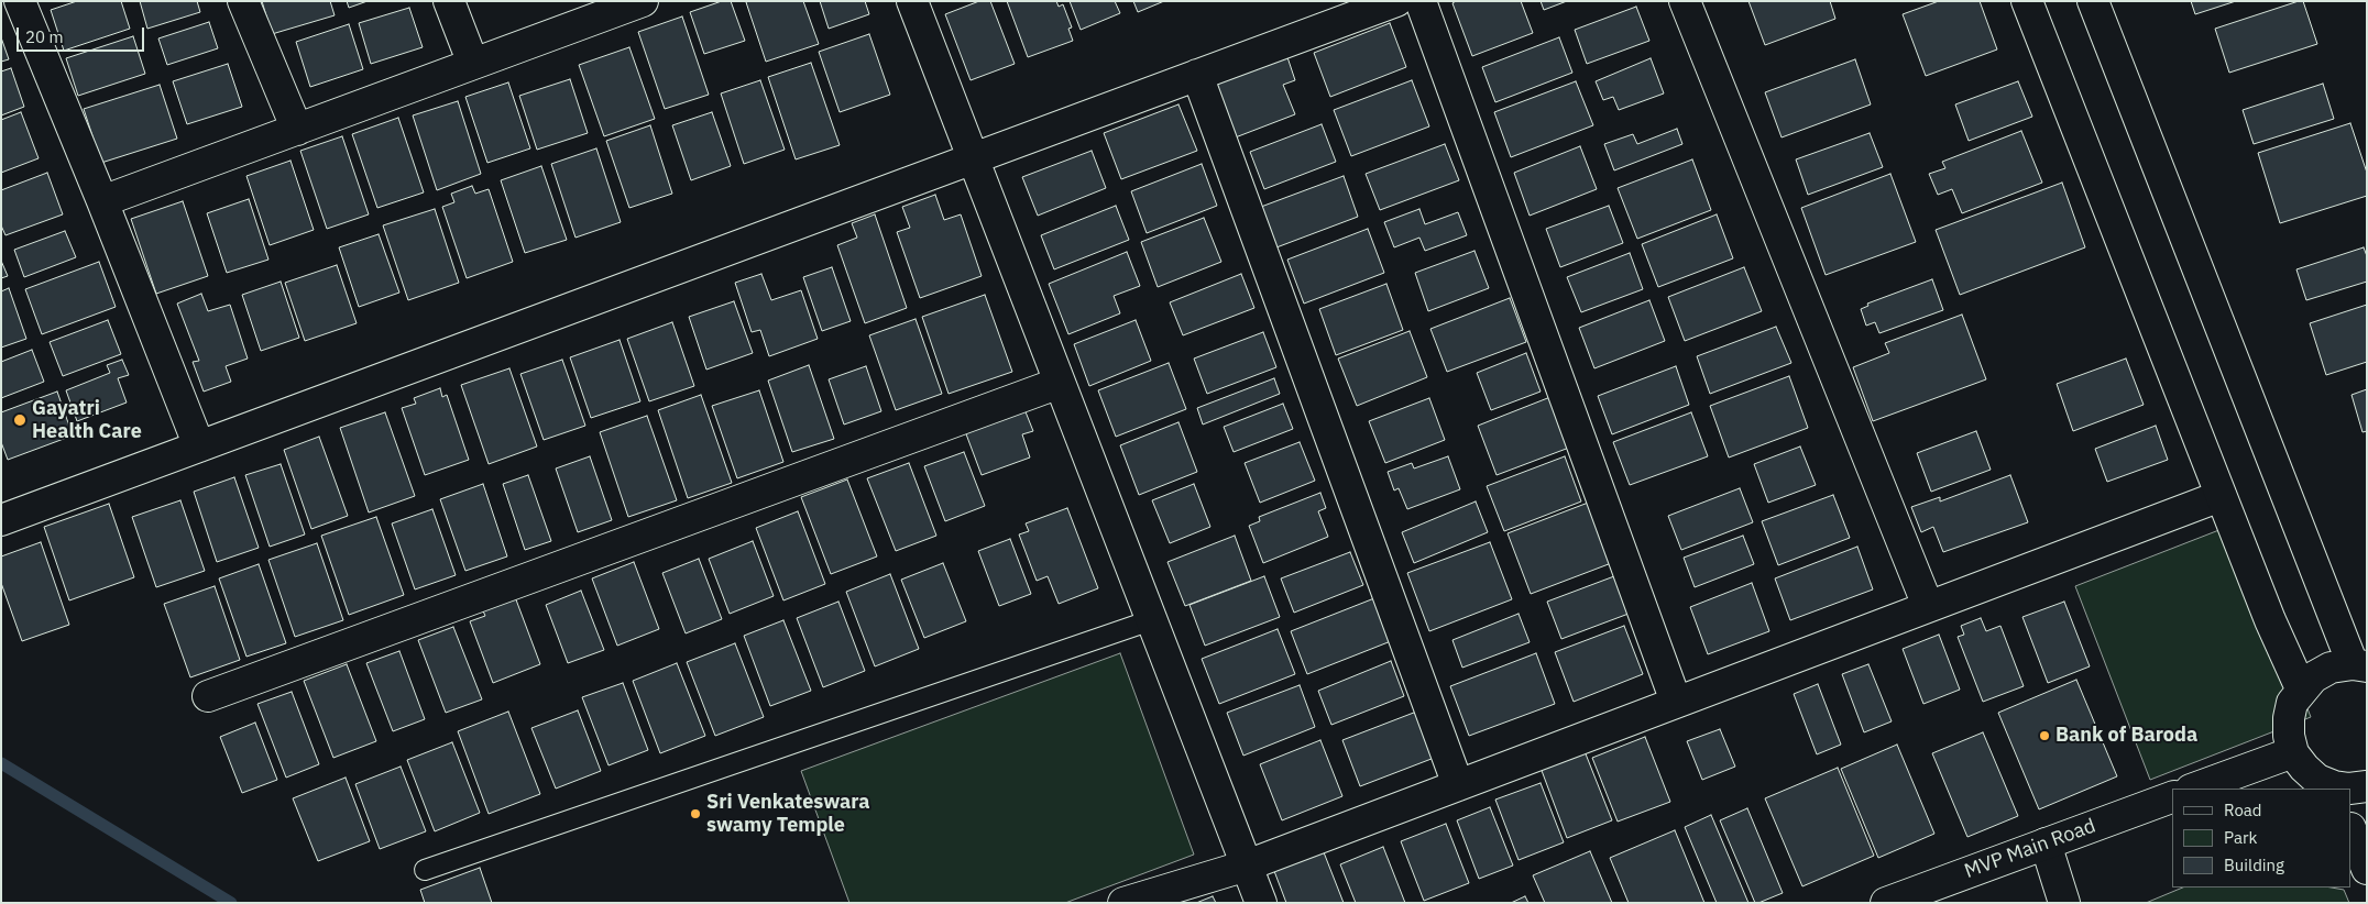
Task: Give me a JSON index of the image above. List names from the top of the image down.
{
  "streets": {
    "street": ["MVP Main Road"]
  },
  "places": ["Gayatri Health Care", "Bank of Baroda", "Sri Venkateswara swamy Temple"],
  "legend": ["Road", "Park", "Building"],
  "scale_bar": "20 m"
}
